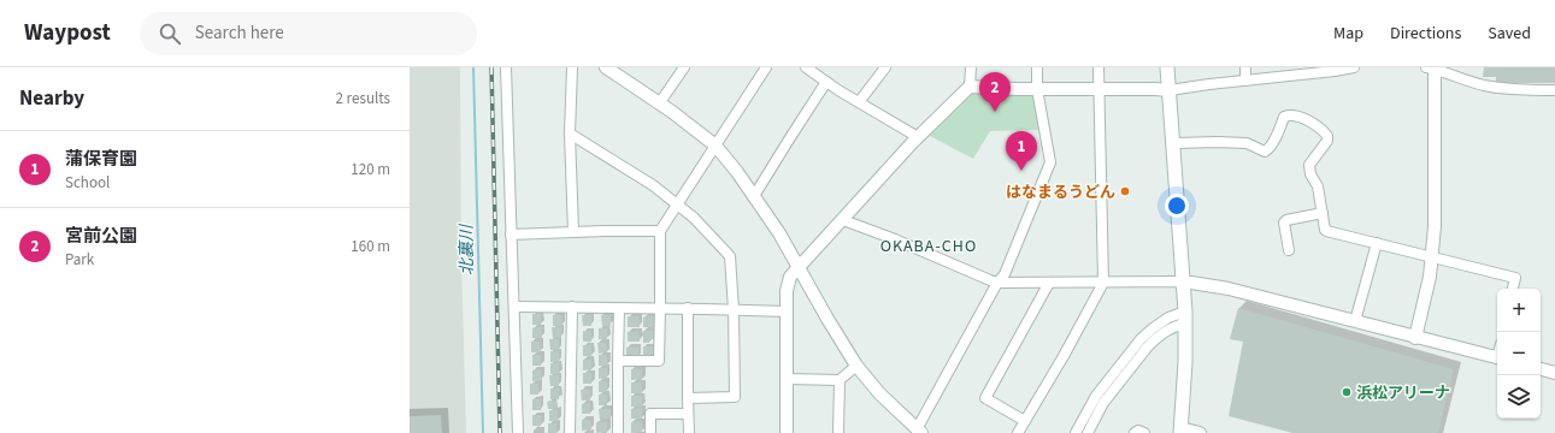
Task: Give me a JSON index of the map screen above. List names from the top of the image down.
{
  "districts": ["OKABA-CHO"],
  "water": ["北裏川"],
  "places": ["はなまるうどん", "浜松アリーナ"],
  "page": {
    "header": "Waypost",
    "search": "Search here",
    "nav": ["Map", "Directions", "Saved"],
    "heading": ["Nearby", "2 results"],
    "pins": ["2", "1"],
    "list": [
      {
        "mark": "1",
        "name": "蒲保育園",
        "note": "School",
        "value": "120 m"
      },
      {
        "mark": "2",
        "name": "宮前公園",
        "note": "Park",
        "value": "160 m"
      }
    ],
    "map_buttons": ["+", "−"]
  }
}
